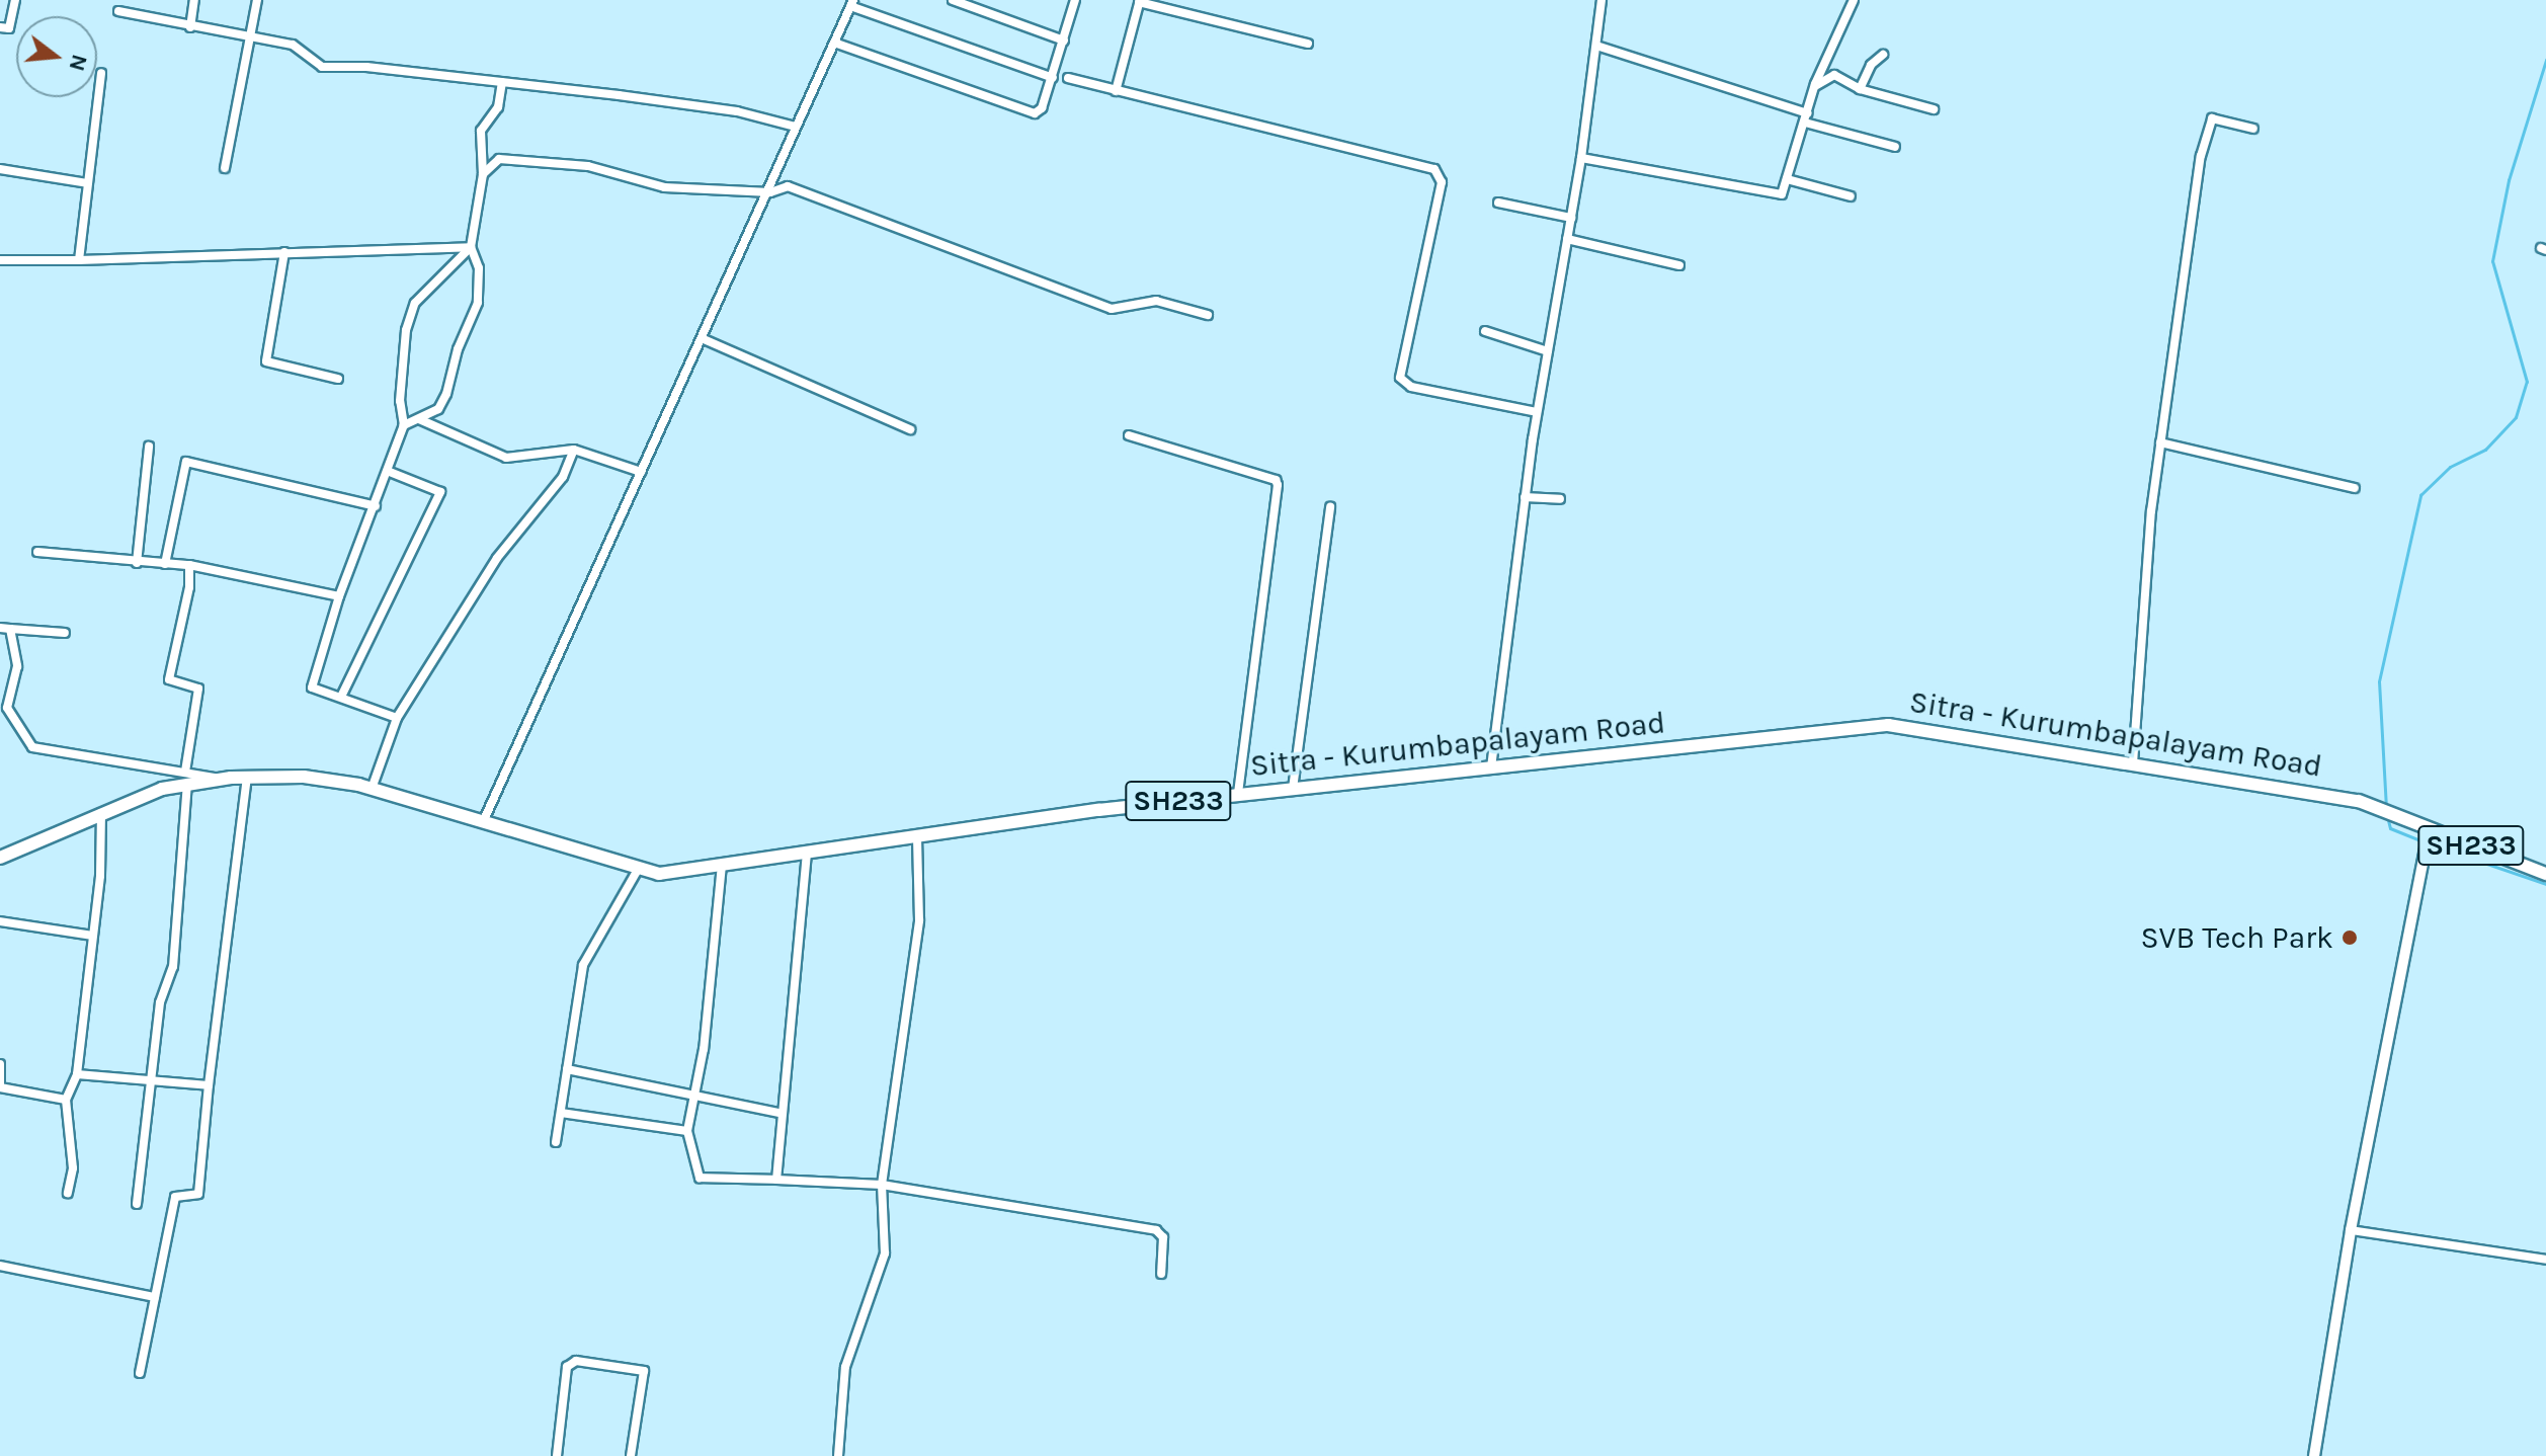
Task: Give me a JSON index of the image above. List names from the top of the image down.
{
  "streets": {
    "main road": ["Sitra - Kurumbapalayam Road", "SH233"]
  },
  "places": ["SVB Tech Park"],
  "north": "right"
}
